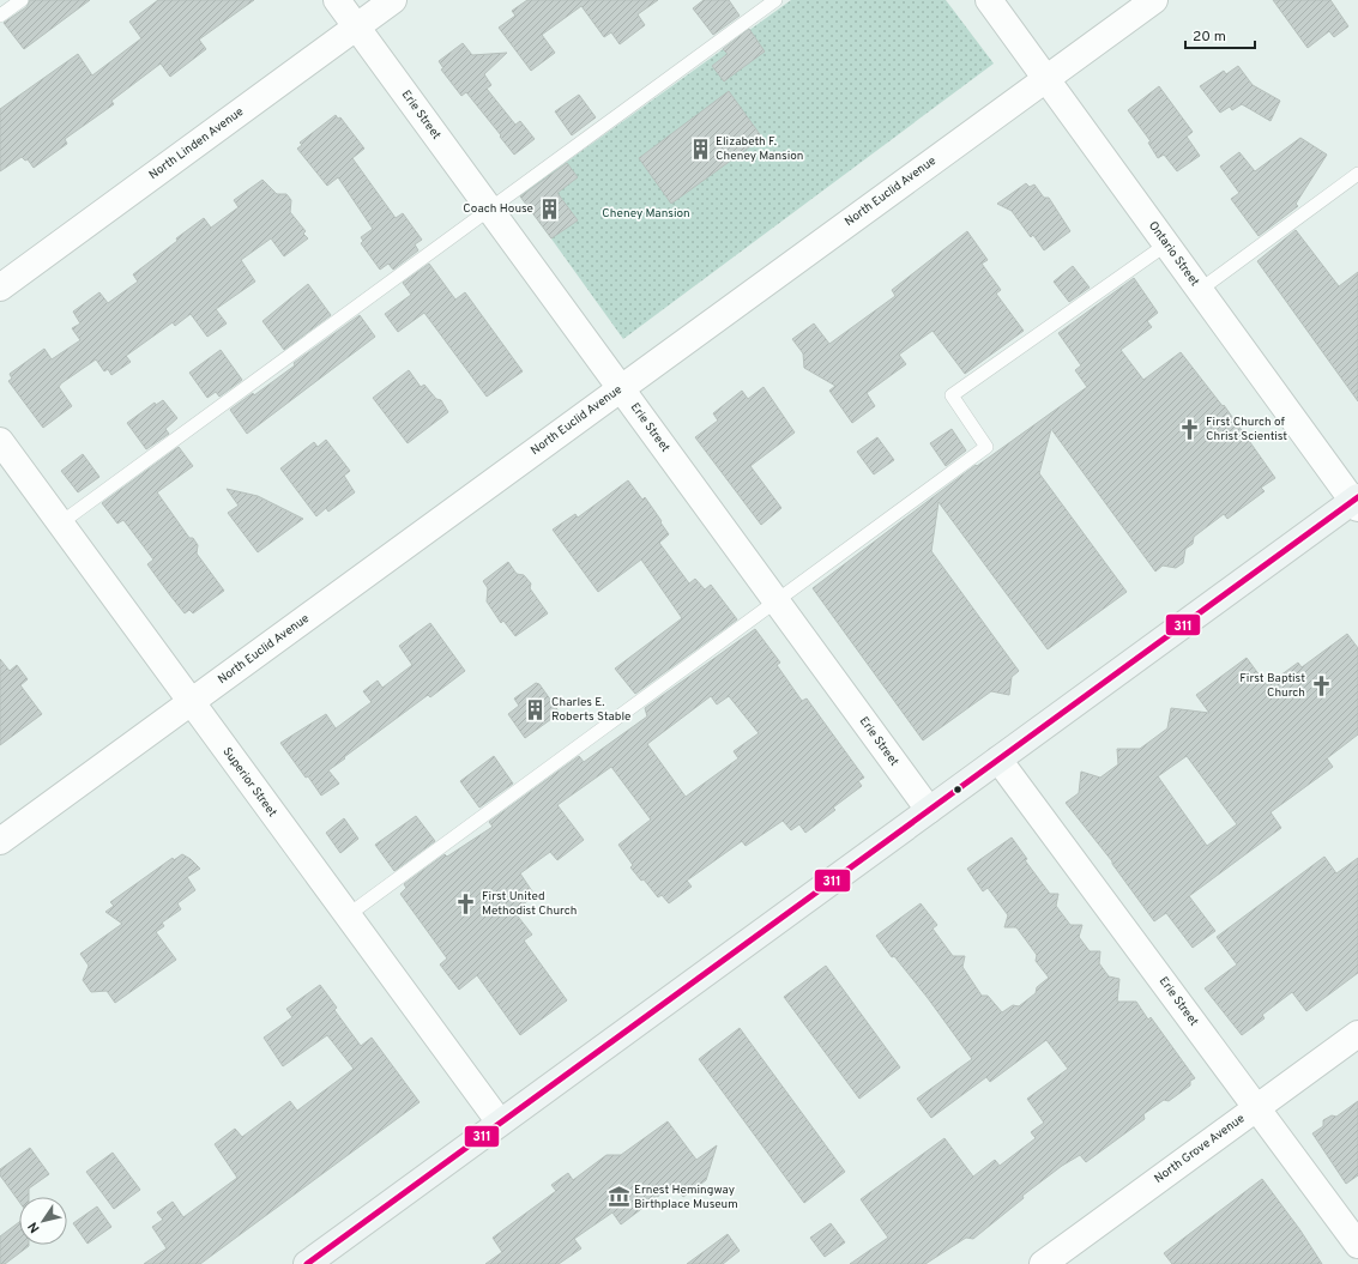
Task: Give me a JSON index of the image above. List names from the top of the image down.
{
  "streets": {
    "street": [
      "Erie Street",
      "North Linden Avenue",
      "North Euclid Avenue",
      "Ontario Street",
      "Superior Street",
      "North Grove Avenue"
    ]
  },
  "crossings": [
    ["Erie Street", "North Linden Avenue"],
    ["Erie Street", "North Euclid Avenue"],
    ["Erie Street", "North Grove Avenue"],
    ["North Euclid Avenue", "Ontario Street"],
    ["North Euclid Avenue", "Superior Street"]
  ],
  "parks": ["Cheney Mansion"],
  "places": {
    "building": ["Elizabeth F. Cheney Mansion", "Coach House", "Charles E. Roberts Stable"],
    "church": ["First Church of Christ Scientist", "First Baptist Church", "First United Methodist Church"],
    "museum": ["Ernest Hemingway Birthplace Museum"]
  },
  "lines": ["transit line 311"],
  "scale_bar": "20 m",
  "north": "bottom left"
}
